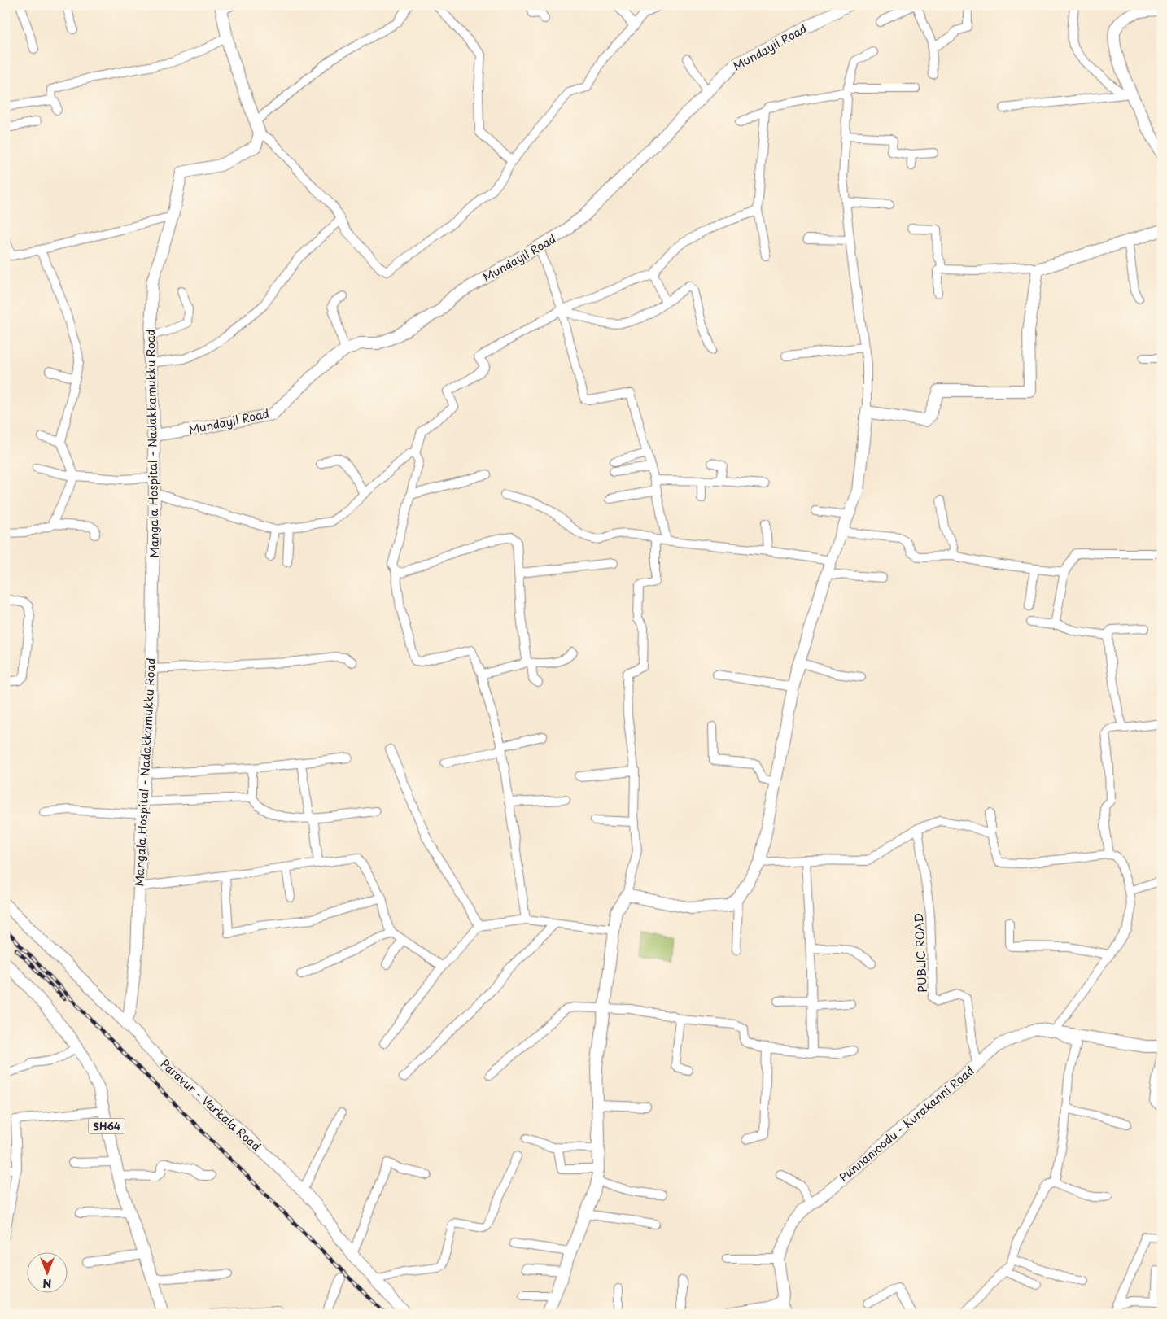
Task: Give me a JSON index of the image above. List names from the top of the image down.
{
  "streets": {
    "main road": [
      "Mundayil Road",
      "Mangala Hospital - Nadakkamukku Road",
      "Paravur - Varkala Road",
      "Punnamoodu - Kurakanni Road",
      "SH64"
    ],
    "street": ["PUBLIC ROAD"]
  },
  "crossings": [
    ["Mundayil Road", "Mangala Hospital - Nadakkamukku Road"],
    ["Mangala Hospital - Nadakkamukku Road", "Paravur - Varkala Road"],
    ["PUBLIC ROAD", "Punnamoodu - Kurakanni Road"]
  ],
  "north": "bottom"
}
